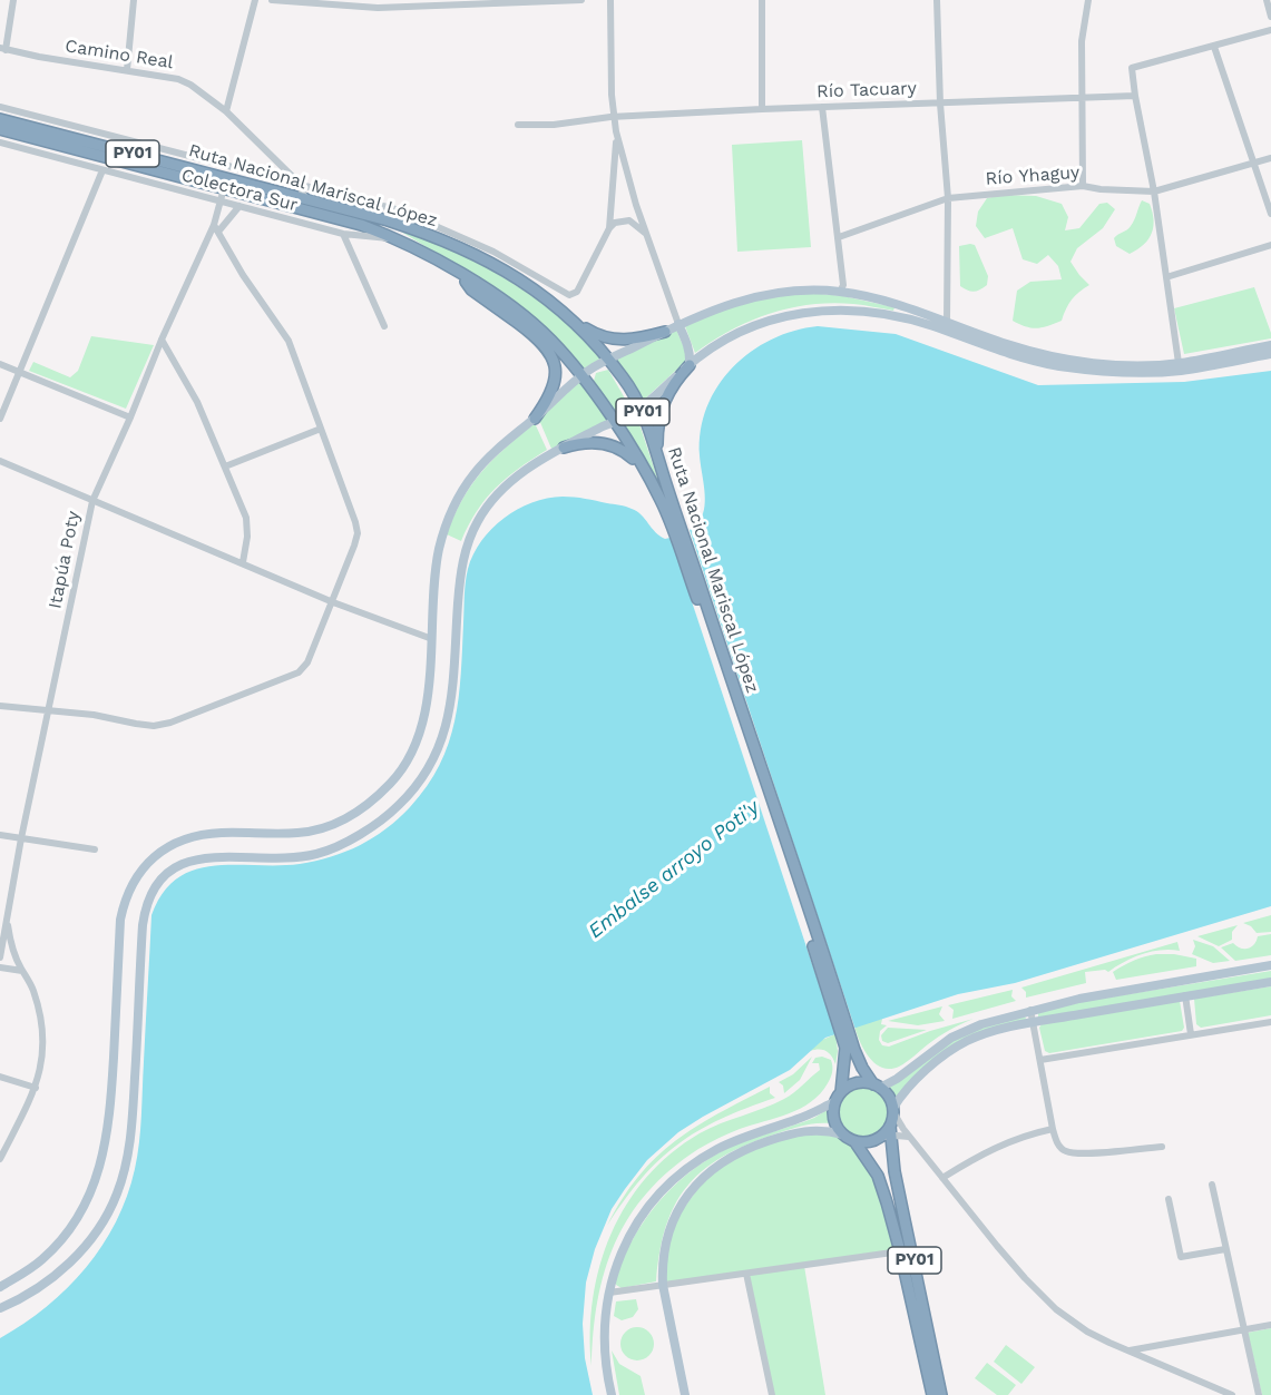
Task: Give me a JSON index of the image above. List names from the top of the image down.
{
  "streets": {
    "highway": ["PY01", "Ruta Nacional Mariscal López"],
    "street": [
      "Camino Real",
      "Río Tacuary",
      "Río Yhaguy",
      "Colectora Sur",
      "Itapúa Poty"
    ]
  },
  "crossings": [
    ["Camino Real", "Ruta Nacional Mariscal López"],
    ["PY01", "Ruta Nacional Mariscal López"],
    ["Ruta Nacional Mariscal López", "Colectora Sur"],
    ["Ruta Nacional Mariscal López", "Itapúa Poty"],
    ["Colectora Sur", "Itapúa Poty"]
  ],
  "water": ["Embalse arroyo Poti'y"]
}
